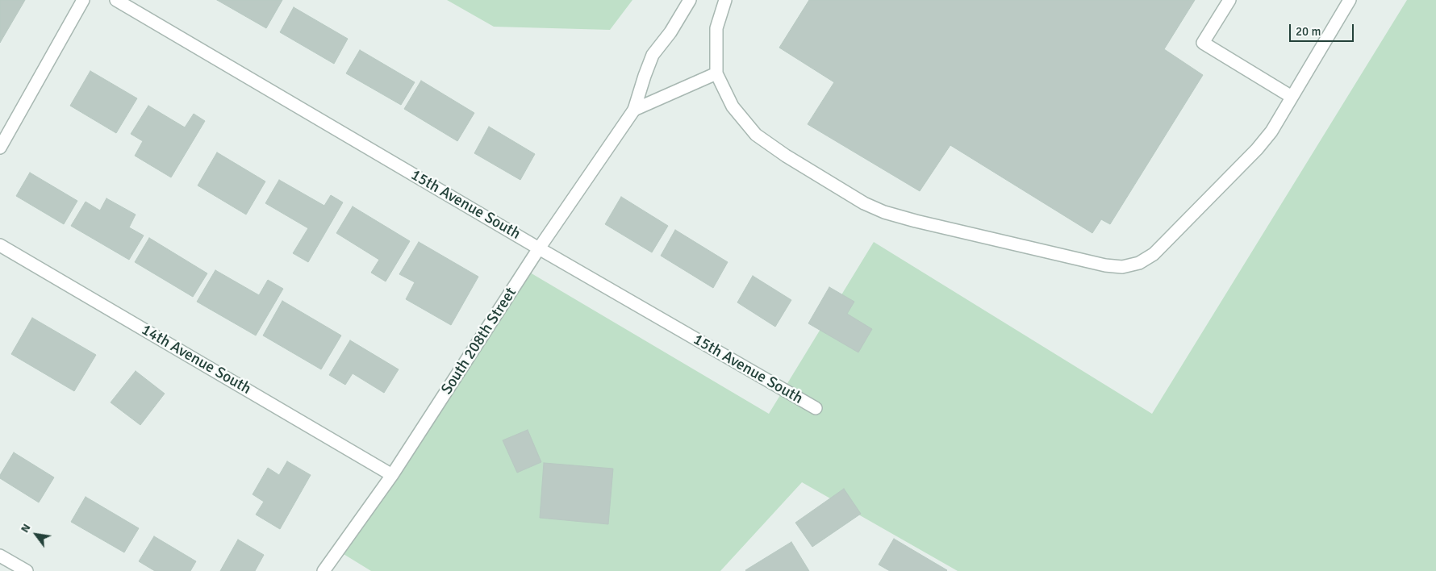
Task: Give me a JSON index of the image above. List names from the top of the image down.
{
  "streets": {
    "street": ["15th Avenue South", "South 208th Street", "14th Avenue South"]
  },
  "crossings": [
    ["15th Avenue South", "South 208th Street"],
    ["South 208th Street", "14th Avenue South"]
  ],
  "scale_bar": "20 m",
  "north": "top left"
}
